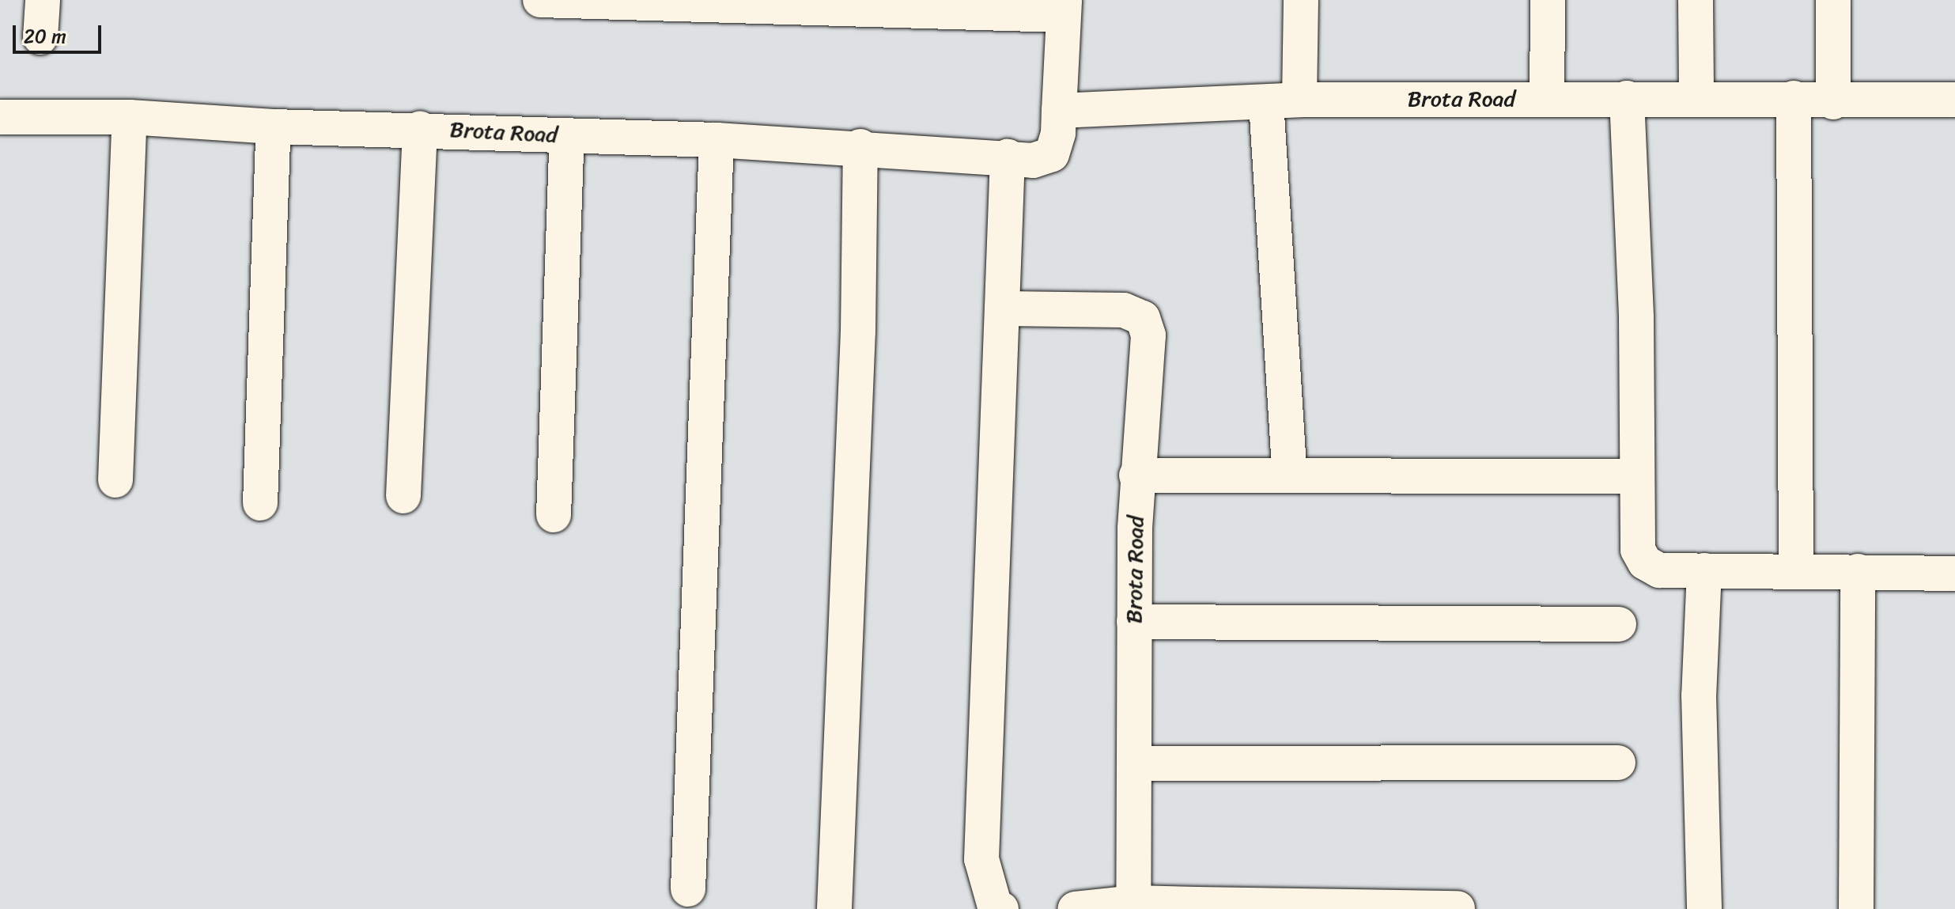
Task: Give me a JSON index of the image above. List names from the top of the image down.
{
  "streets": {
    "street": ["Brota Road"]
  },
  "scale_bar": "20 m"
}
